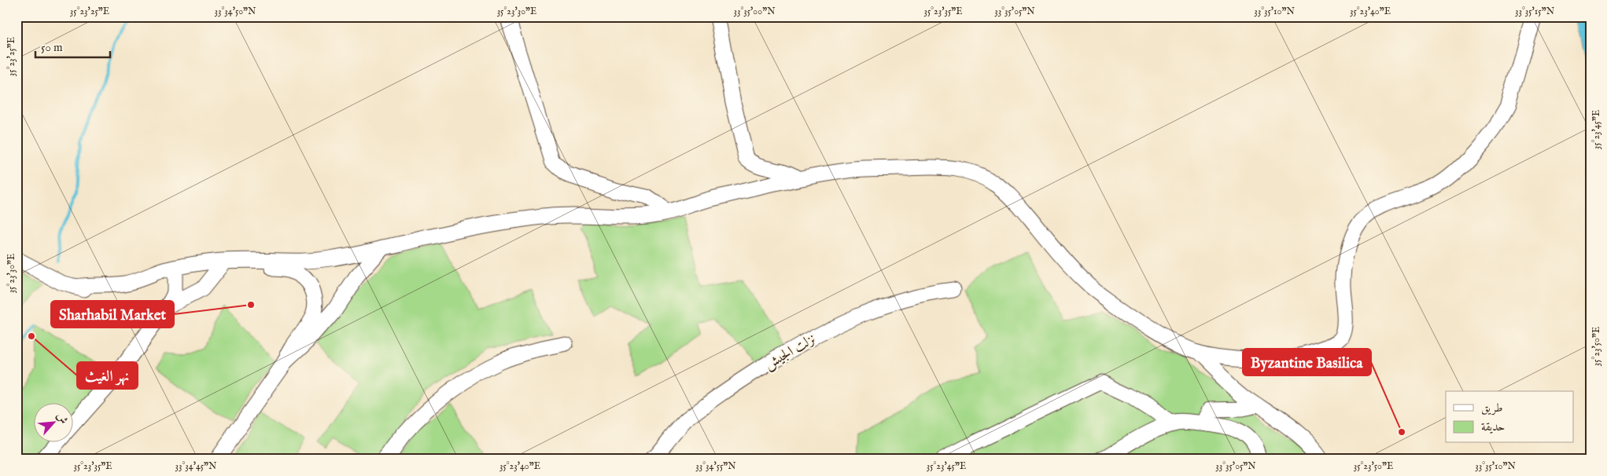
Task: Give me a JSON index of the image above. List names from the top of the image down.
{
  "streets": {
    "street": ["نزلت الجيش"]
  },
  "places": ["Sharhabil Market", "نهر الغيث", "Byzantine Basilica"],
  "legend": ["طريق", "حديقة"],
  "scale_bar": "50 m",
  "north": "top right",
  "coordinates": [
    "35°23'25\"E",
    "33°34'50\"N",
    "35°23'30\"E",
    "33°35'00\"N",
    "35°23'35\"E",
    "33°35'05\"N",
    "33°35'10\"N",
    "35°23'40\"E",
    "33°35'15\"N",
    "35°23'45\"E",
    "35°23'50\"E",
    "33°34'45\"N",
    "33°34'55\"N"
  ]
}
